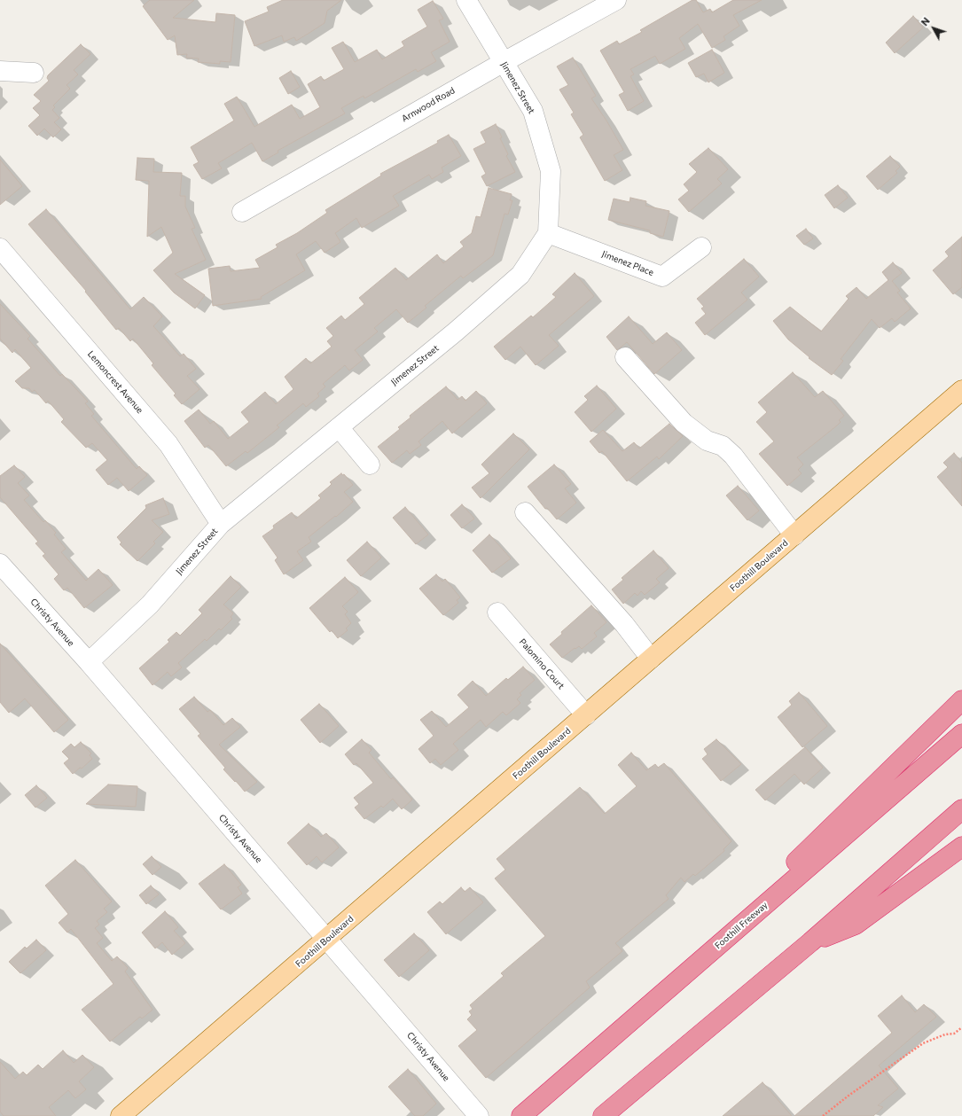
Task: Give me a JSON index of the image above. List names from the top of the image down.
{
  "streets": {
    "highway": ["Foothill Freeway"],
    "main road": ["Foothill Boulevard"],
    "street": [
      "Jimenez Street",
      "Arnwood Road",
      "Jimenez Place",
      "Lemoncrest Avenue",
      "Christy Avenue",
      "Palomino Court"
    ]
  },
  "crossings": [
    ["Jimenez Street", "Arnwood Road"],
    ["Jimenez Street", "Jimenez Place"],
    ["Jimenez Street", "Lemoncrest Avenue"],
    ["Jimenez Street", "Christy Avenue"],
    ["Foothill Boulevard", "Christy Avenue"],
    ["Foothill Boulevard", "Palomino Court"]
  ],
  "north": "top left"
}
